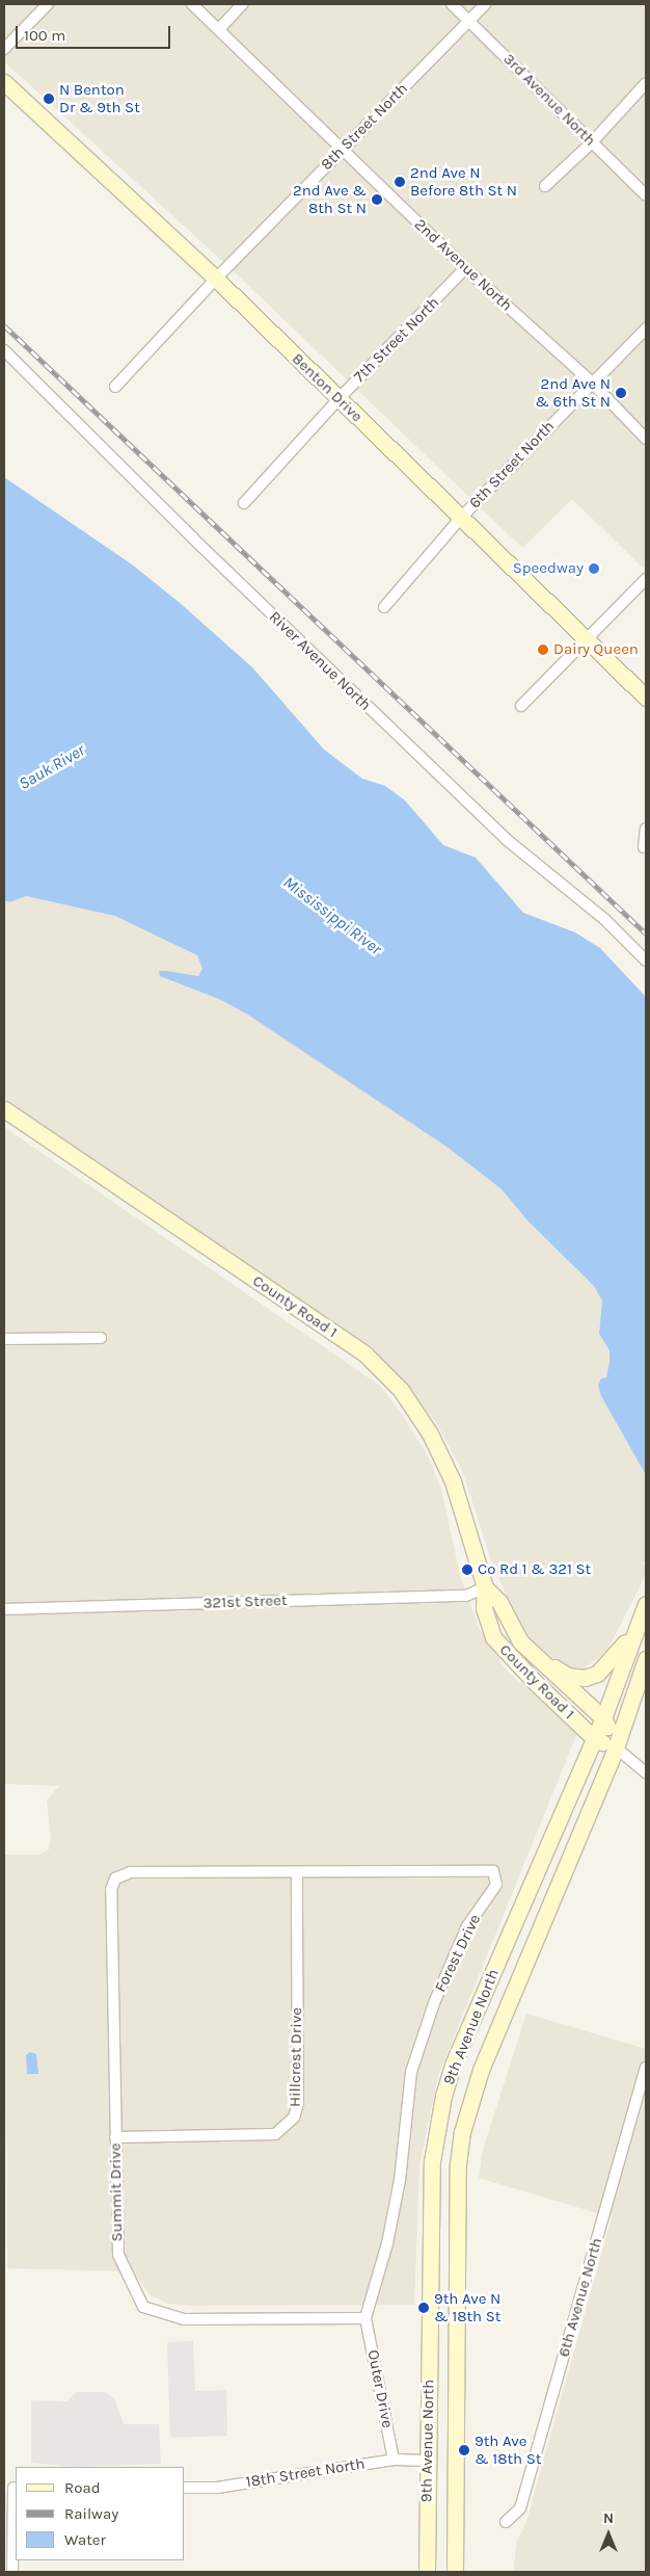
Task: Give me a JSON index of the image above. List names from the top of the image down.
{
  "streets": {
    "main road": ["Benton Drive", "County Road 1", "9th Avenue North"],
    "street": [
      "3rd Avenue North",
      "8th Street North",
      "2nd Avenue North",
      "7th Street North",
      "6th Street North",
      "River Avenue North",
      "321st Street",
      "Forest Drive",
      "Hillcrest Drive",
      "Summit Drive",
      "6th Avenue North",
      "Outer Drive",
      "18th Street North"
    ]
  },
  "crossings": [
    ["3rd Avenue North", "8th Street North"],
    ["8th Street North", "2nd Avenue North"],
    ["8th Street North", "Benton Drive"],
    ["2nd Avenue North", "7th Street North"],
    ["2nd Avenue North", "6th Street North"],
    ["7th Street North", "Benton Drive"],
    ["Benton Drive", "6th Street North"],
    ["County Road 1", "321st Street"],
    ["County Road 1", "9th Avenue North"],
    ["Forest Drive", "Hillcrest Drive"],
    ["Forest Drive", "Summit Drive"],
    ["Forest Drive", "Outer Drive"],
    ["9th Avenue North", "18th Street North"],
    ["Hillcrest Drive", "Summit Drive"],
    ["Summit Drive", "Outer Drive"],
    ["Outer Drive", "18th Street North"]
  ],
  "water": ["Sauk River", "Mississippi River"],
  "places": [
    "N Benton Dr & 9th St",
    "2nd Ave N Before 8th St N",
    "2nd Ave & 8th St N",
    "2nd Ave N & 6th St N",
    "Speedway",
    "Dairy Queen",
    "Co Rd 1 & 321 St",
    "9th Ave N & 18th St",
    "9th Ave & 18th St"
  ],
  "legend": ["Road", "Railway", "Water"],
  "scale_bar": "100 m",
  "north": "top"
}
